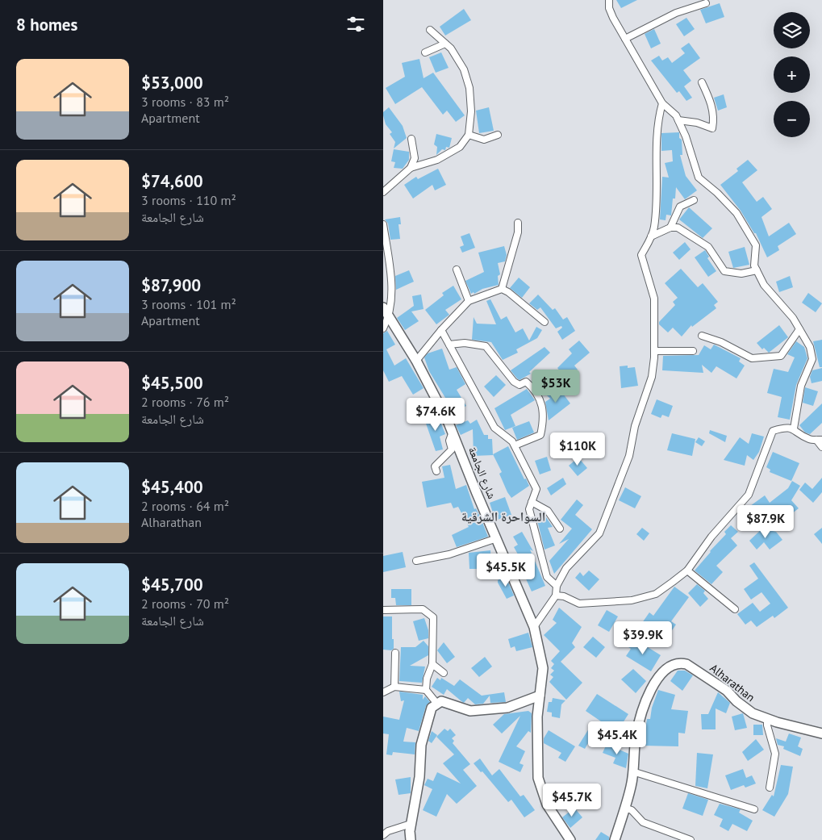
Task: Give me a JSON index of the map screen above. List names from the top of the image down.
{
  "streets": {
    "street": ["شارع الجامعة", "Alharathan"]
  },
  "districts": ["السواحرة الشرقية"],
  "page": {
    "heading": "8 homes",
    "map_buttons": ["+", "−"],
    "list": [
      {
        "name": "$53,000",
        "note": "3 rooms · 83 m² · Apartment"
      },
      {
        "name": "$74,600",
        "note": "3 rooms · 110 m² · شارع الجامعة"
      },
      {
        "name": "$87,900",
        "note": "3 rooms · 101 m² · Apartment"
      },
      {
        "name": "$45,500",
        "note": "2 rooms · 76 m² · شارع الجامعة"
      },
      {
        "name": "$45,400",
        "note": "2 rooms · 64 m² · Alharathan"
      },
      {
        "name": "$45,700",
        "note": "2 rooms · 70 m² · شارع الجامعة"
      }
    ],
    "price": [
      "$53K",
      "$74.6K",
      "$110K",
      "$87.9K",
      "$45.5K",
      "$39.9K",
      "$45.4K",
      "$45.7K"
    ]
  }
}
